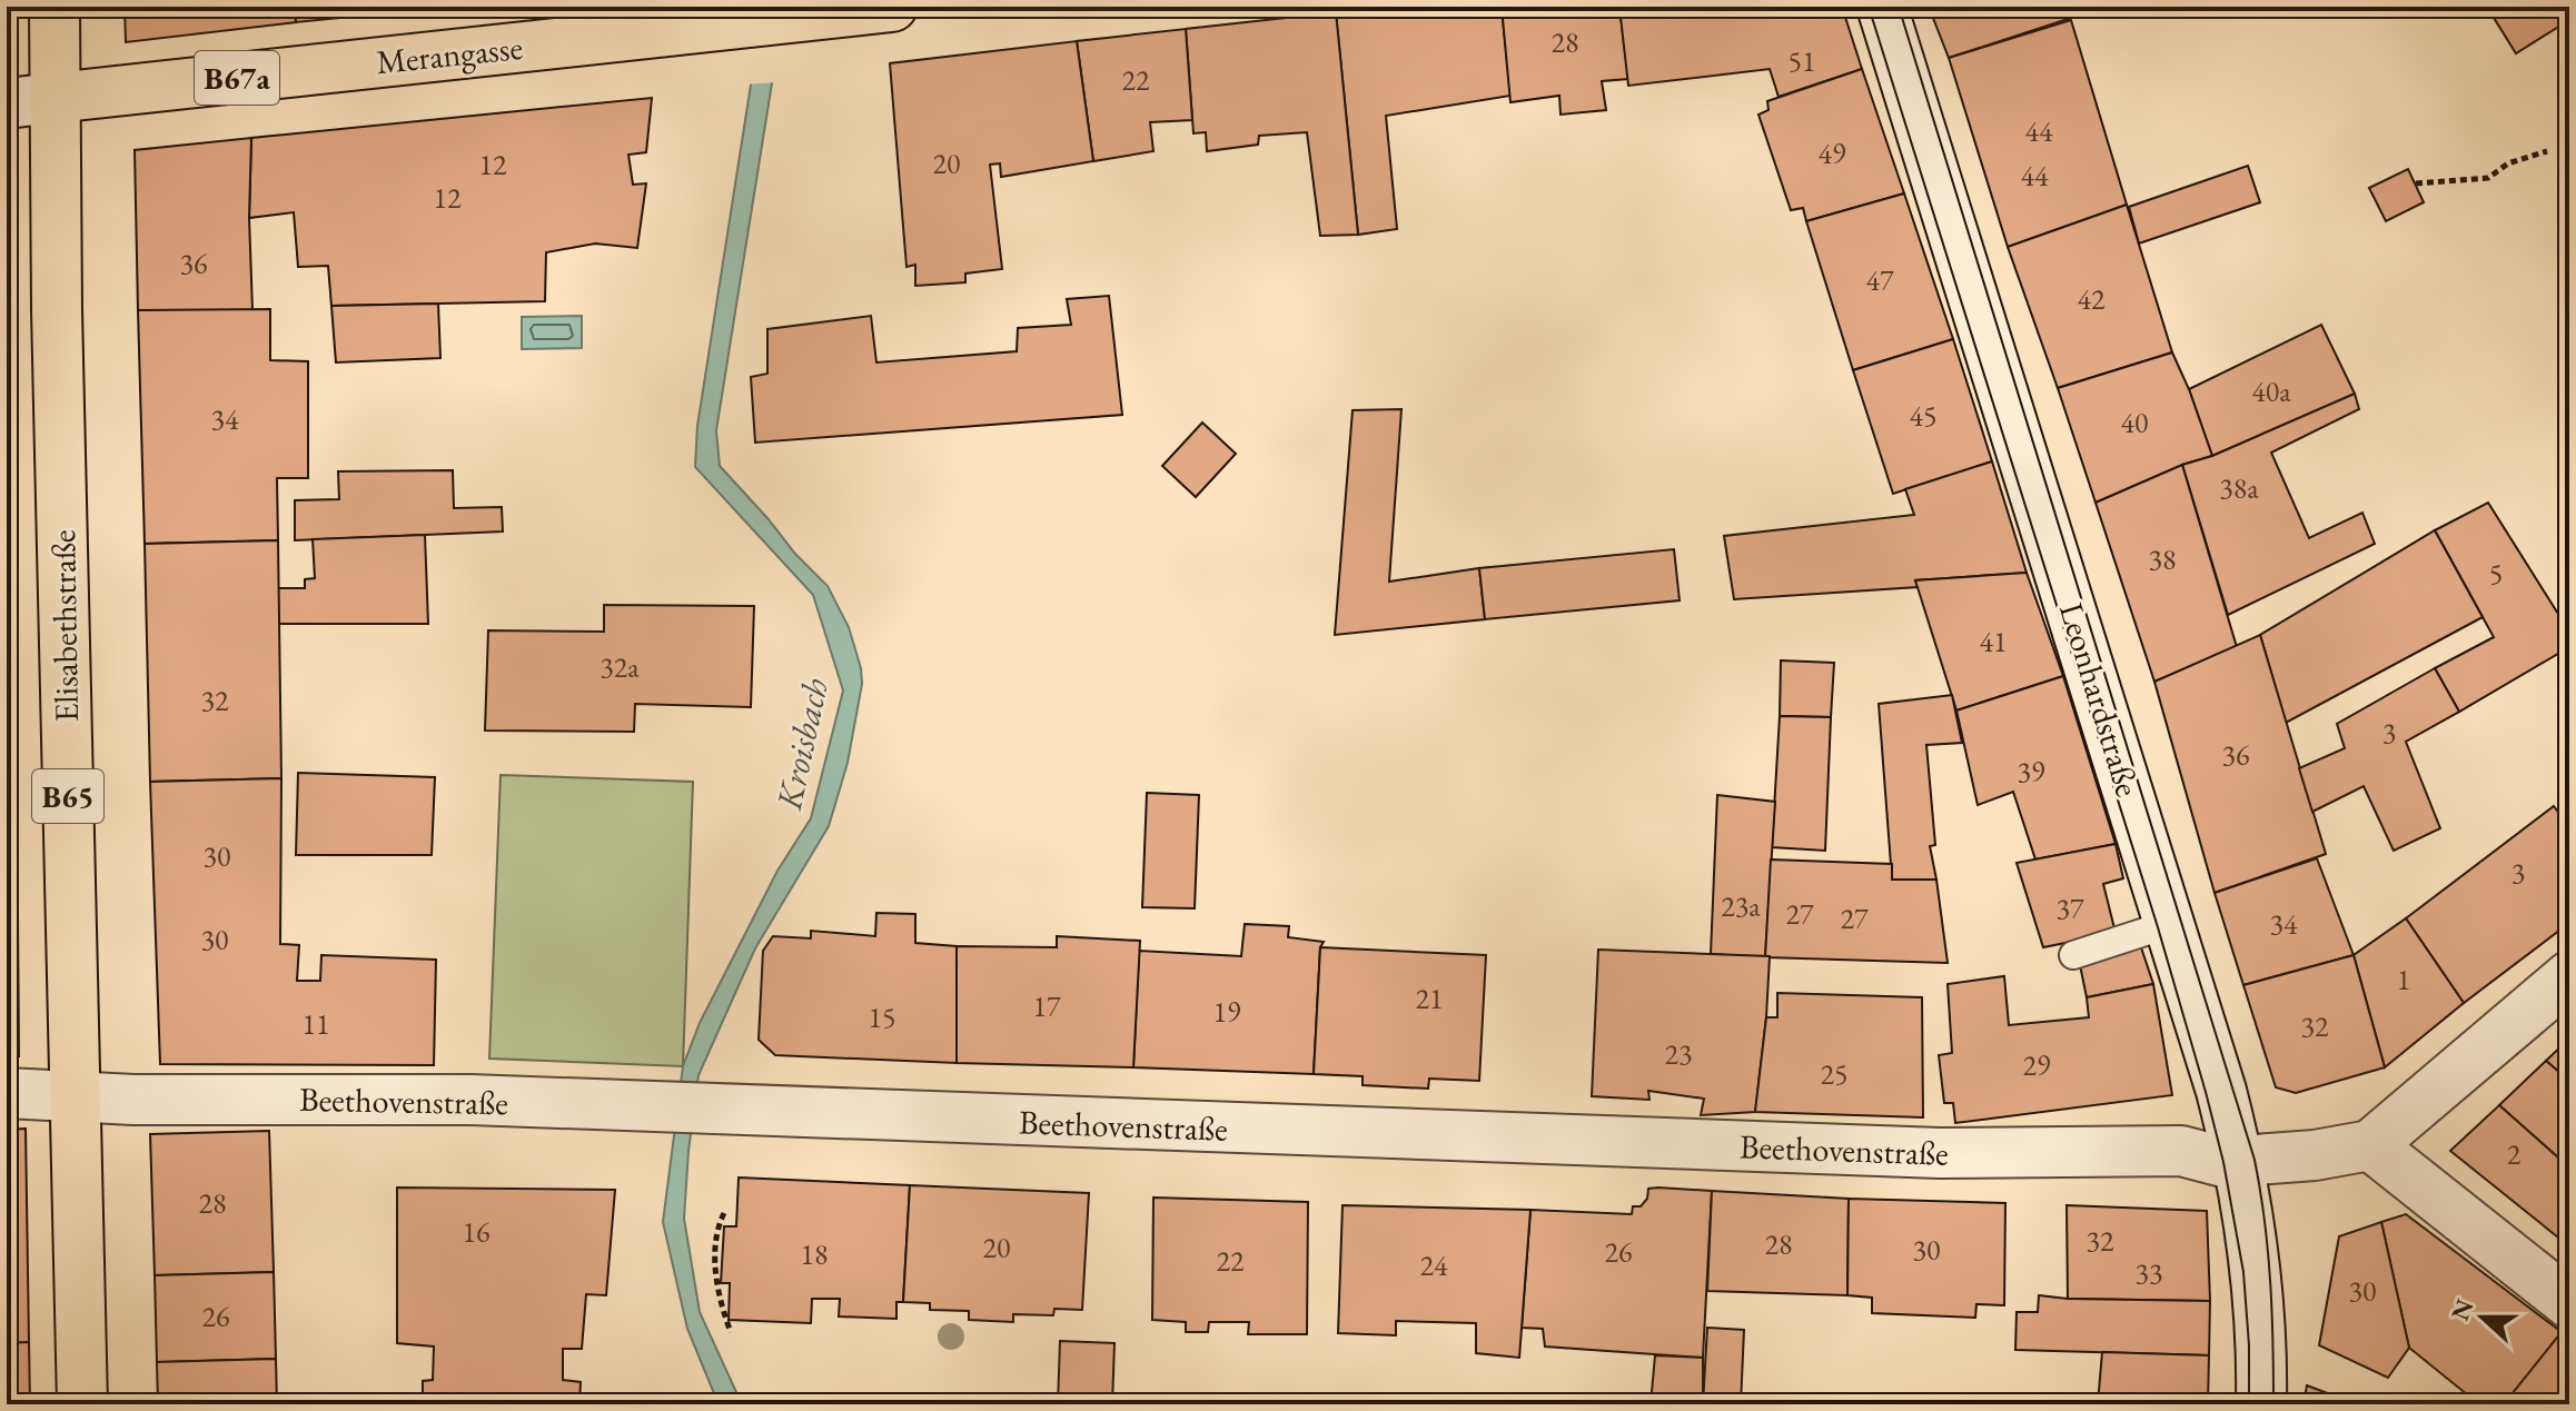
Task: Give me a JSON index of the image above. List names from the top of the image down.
{
  "streets": {
    "main road": [
      "Merangasse",
      "B67a",
      "Elisabethstraße",
      "B65"
    ],
    "street": ["Leonhardstraße", "Beethovenstraße"]
  },
  "crossings": [
    ["Merangasse", "Elisabethstraße"],
    ["Elisabethstraße", "Beethovenstraße"],
    ["Leonhardstraße", "Beethovenstraße"]
  ],
  "water": ["Kroisbach"],
  "house_numbers": [
    "28",
    "51",
    "22",
    "44",
    "49",
    "20",
    "12",
    "44",
    "12",
    "36",
    "47",
    "42",
    "40a",
    "45",
    "34",
    "40",
    "38a",
    "38",
    "5",
    "41",
    "32a",
    "32",
    "3",
    "36",
    "39",
    "30",
    "3",
    "23a",
    "37",
    "27",
    "27",
    "34",
    "30",
    "1",
    "21",
    "17",
    "19",
    "15",
    "11",
    "32",
    "23",
    "29",
    "25",
    "2",
    "28",
    "16",
    "32",
    "28",
    "20",
    "30",
    "26",
    "18",
    "22",
    "24",
    "33",
    "30",
    "26"
  ],
  "north": "left"
}
